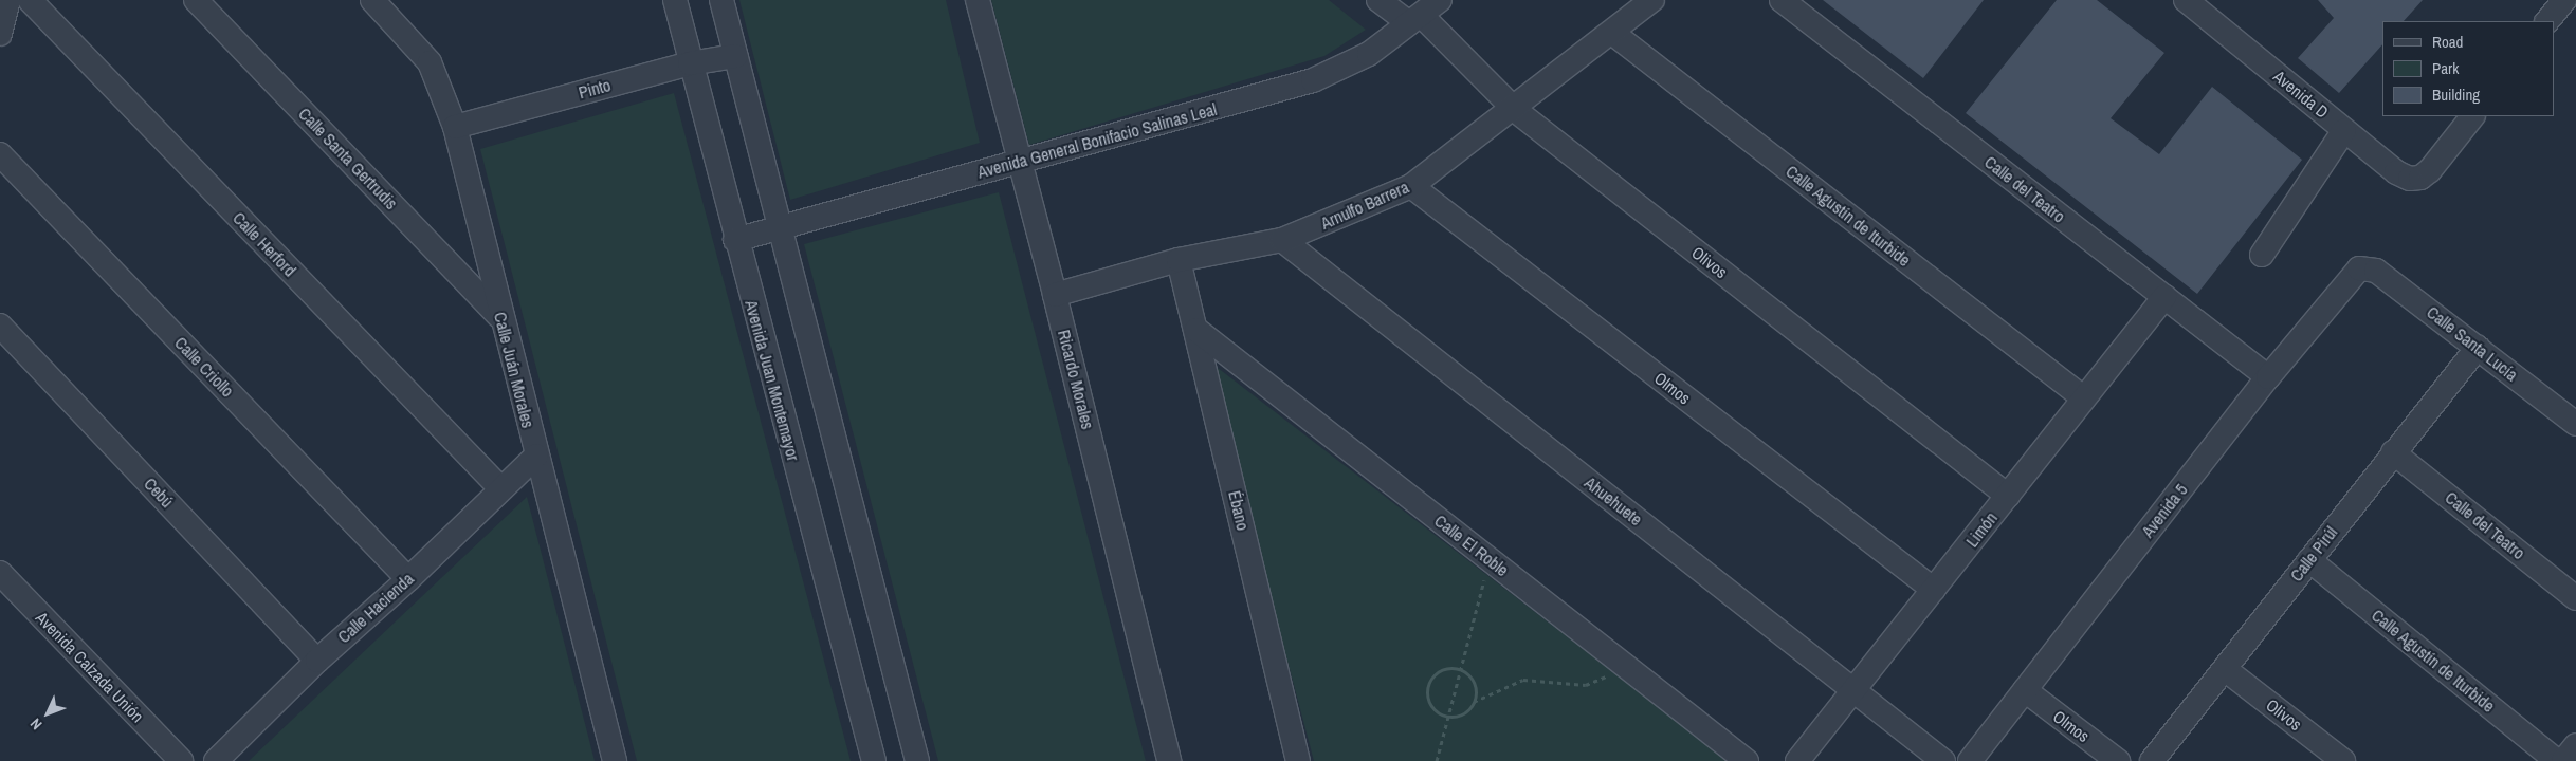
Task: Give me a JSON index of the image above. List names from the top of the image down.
{
  "streets": {
    "street": [
      "Pinto",
      "Avenida D",
      "Avenida General Bonifacio Salinas Leal",
      "Calle Santa Gertrudis",
      "Calle del Teatro",
      "Arnulfo Barrera",
      "Calle Agustín de Iturbide",
      "Calle Herford",
      "Olivos",
      "Calle Santa Lucía",
      "Calle Criollo",
      "Calle Juán Morales",
      "Ricardo Morales",
      "Avenida Juan Montemayor",
      "Olmos",
      "Cebú",
      "Ahuehuete",
      "Ébano",
      "Avenida 5",
      "Limón",
      "Calle El Roble",
      "Calle Pirúl",
      "Calle Hacienda",
      "Avenida Calzada Unión"
    ]
  },
  "crossings": [
    ["Pinto", "Calle Juán Morales"],
    ["Pinto", "Avenida Juan Montemayor"],
    ["Avenida General Bonifacio Salinas Leal", "Olivos"],
    ["Avenida General Bonifacio Salinas Leal", "Ricardo Morales"],
    ["Avenida General Bonifacio Salinas Leal", "Avenida Juan Montemayor"],
    ["Calle Santa Gertrudis", "Calle Juán Morales"],
    ["Calle del Teatro", "Avenida 5"],
    ["Calle del Teatro", "Limón"],
    ["Calle del Teatro", "Calle Pirúl"],
    ["Arnulfo Barrera", "Calle Agustín de Iturbide"],
    ["Arnulfo Barrera", "Olivos"],
    ["Arnulfo Barrera", "Ricardo Morales"],
    ["Arnulfo Barrera", "Olmos"],
    ["Arnulfo Barrera", "Ahuehuete"],
    ["Arnulfo Barrera", "Ébano"],
    ["Calle Agustín de Iturbide", "Limón"],
    ["Calle Agustín de Iturbide", "Calle Pirúl"],
    ["Calle Herford", "Calle Hacienda"],
    ["Olivos", "Limón"],
    ["Olivos", "Calle Pirúl"],
    ["Calle Santa Lucía", "Avenida 5"],
    ["Calle Santa Lucía", "Calle Pirúl"],
    ["Calle Criollo", "Calle Hacienda"],
    ["Calle Juán Morales", "Calle Hacienda"],
    ["Olmos", "Avenida 5"],
    ["Olmos", "Limón"],
    ["Cebú", "Calle Hacienda"],
    ["Ahuehuete", "Limón"],
    ["Ébano", "Calle El Roble"]
  ],
  "legend": ["Road", "Park", "Building"],
  "north": "bottom left"
}
